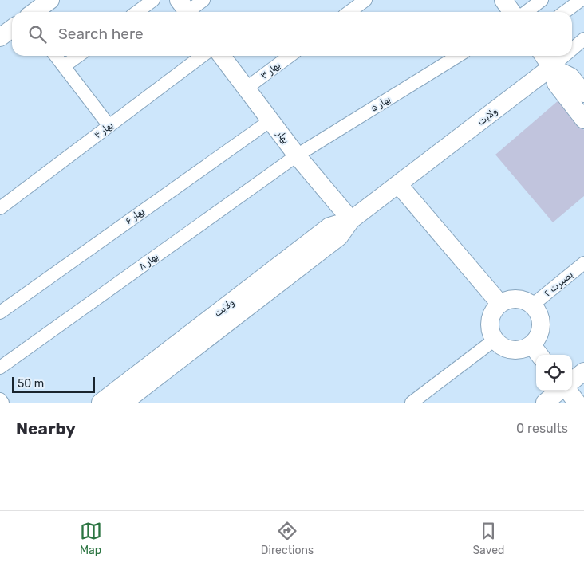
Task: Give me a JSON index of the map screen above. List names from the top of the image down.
{
  "streets": {
    "street": [
      "بهار ۳",
      "بهار ۵",
      "ولایت",
      "بهار ۴",
      "بهار",
      "بهار ۶",
      "بهار ۸",
      "بصیرت ۲"
    ]
  },
  "crossings": [
    ["بهار ۳", "بهار"],
    ["بهار ۵", "بهار"],
    ["بهار ۵", "بهار ۸"],
    ["ولایت", "بهار"],
    ["بهار", "بهار ۶"],
    ["بهار", "بهار ۸"]
  ],
  "scale_bar": "50 m",
  "page": {
    "search": "Search here",
    "scale": "50 m",
    "heading": ["Nearby", "0 results"],
    "nav": ["Map", "Directions", "Saved"]
  }
}
